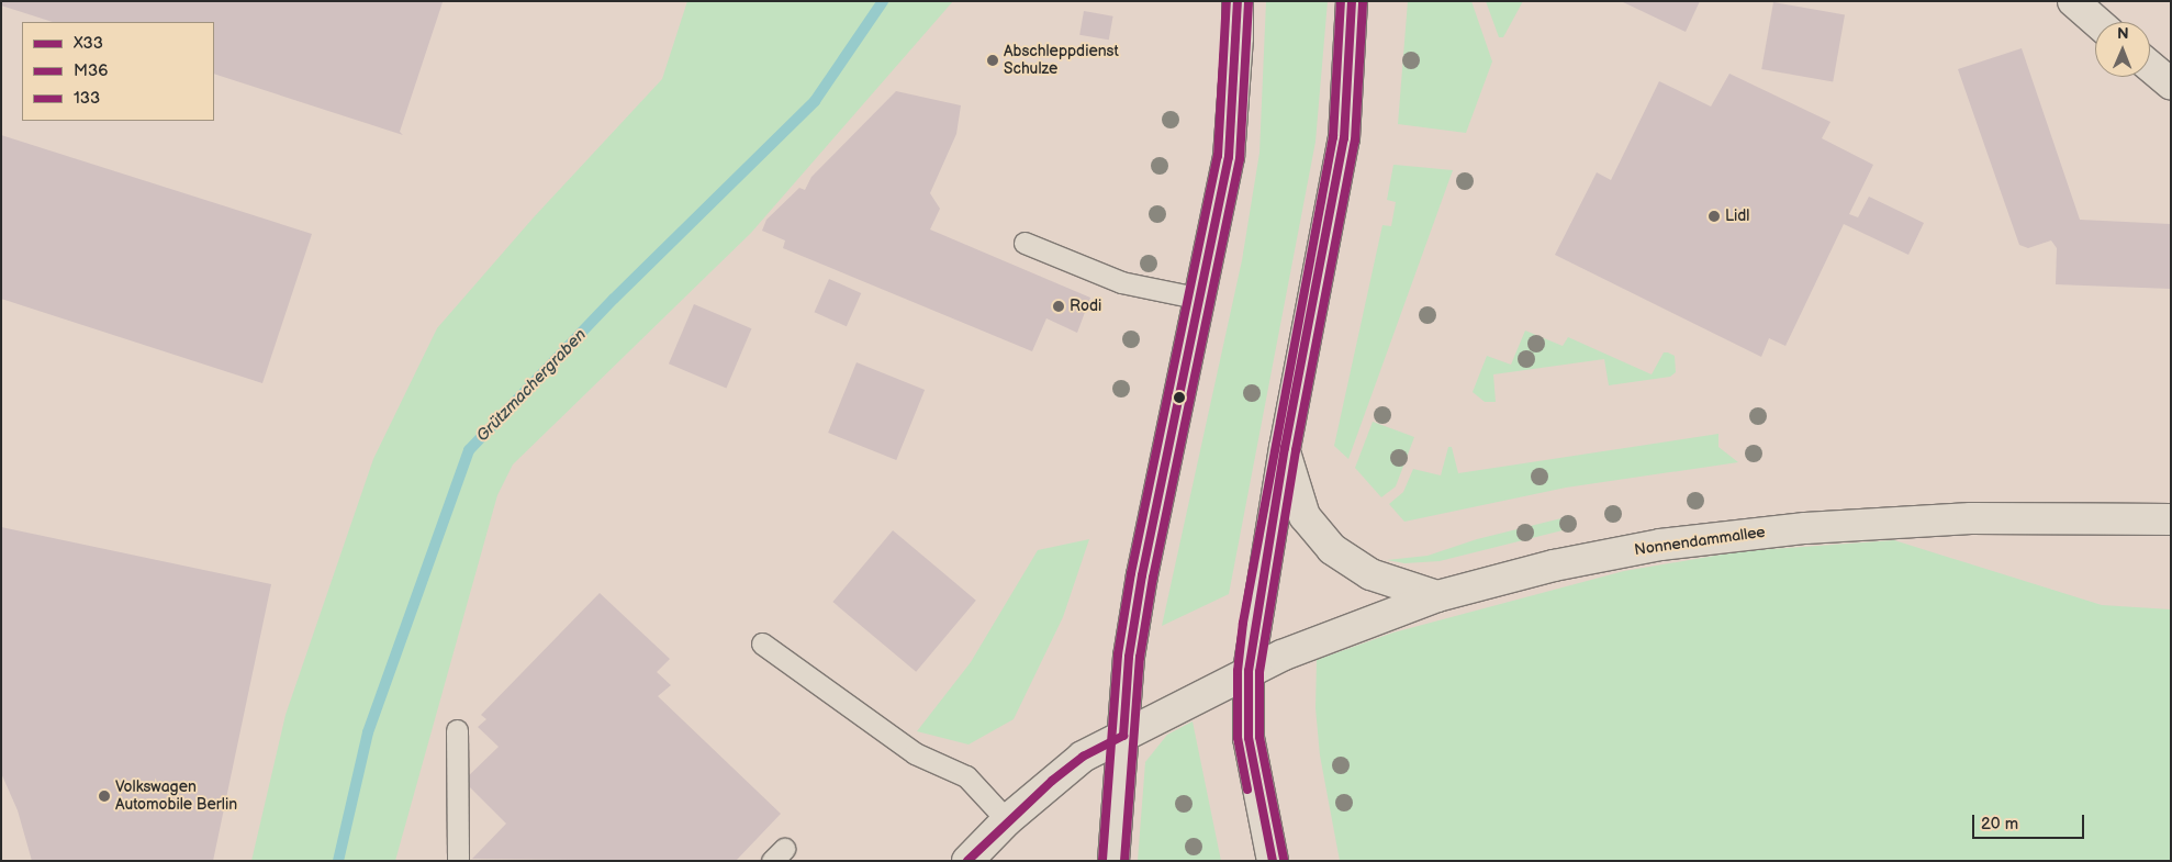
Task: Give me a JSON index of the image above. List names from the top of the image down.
{
  "streets": {
    "main road": ["Nonnendammallee"]
  },
  "water": ["Grützmachergraben"],
  "places": [
    "Abschleppdienst Schulze",
    "Lidl",
    "Rodi",
    "Volkswagen Automobile Berlin"
  ],
  "lines": ["transit line X33", "transit line M36", "transit line 133"],
  "legend": ["X33", "M36", "133"],
  "scale_bar": "20 m",
  "north": "top"
}
